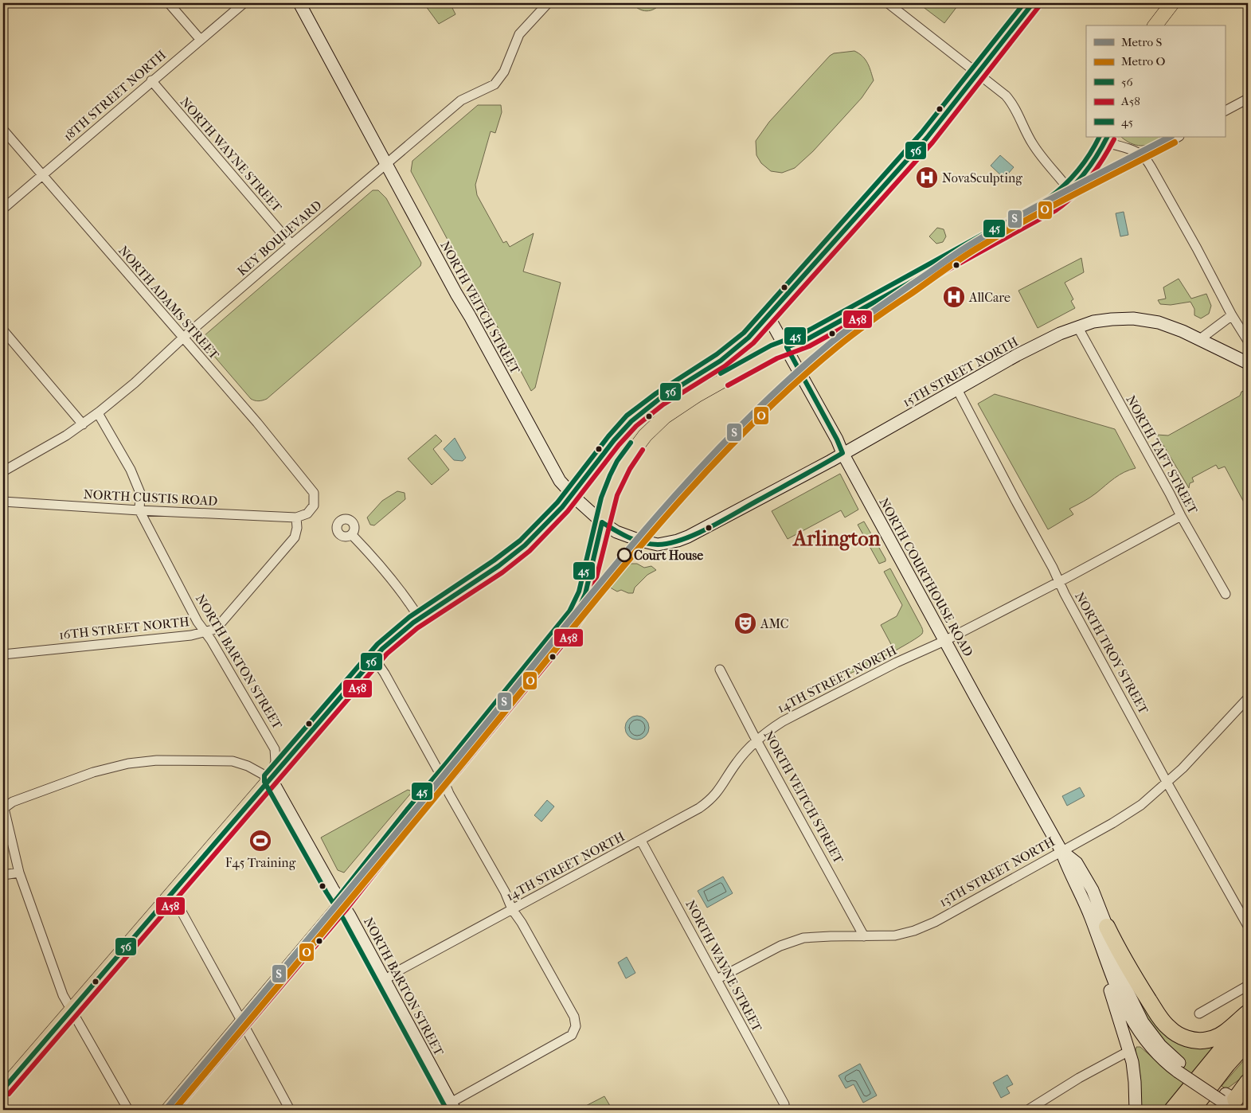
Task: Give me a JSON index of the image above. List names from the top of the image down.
{
  "streets": {
    "main road": [
      "NORTH VEITCH STREET",
      "15TH STREET NORTH",
      "NORTH COURTHOUSE ROAD",
      "NORTH BARTON STREET"
    ],
    "street": [
      "18TH STREET NORTH",
      "NORTH WAYNE STREET",
      "KEY BOULEVARD",
      "NORTH ADAMS STREET",
      "NORTH TAFT STREET",
      "NORTH CUSTIS ROAD",
      "16TH STREET NORTH",
      "NORTH TROY STREET",
      "14TH STREET NORTH",
      "13TH STREET NORTH"
    ]
  },
  "crossings": [
    ["18TH STREET NORTH", "NORTH WAYNE STREET"],
    ["18TH STREET NORTH", "NORTH ADAMS STREET"],
    ["NORTH WAYNE STREET", "KEY BOULEVARD"],
    ["NORTH WAYNE STREET", "14TH STREET NORTH"],
    ["NORTH WAYNE STREET", "13TH STREET NORTH"],
    ["KEY BOULEVARD", "NORTH ADAMS STREET"],
    ["KEY BOULEVARD", "NORTH VEITCH STREET"],
    ["KEY BOULEVARD", "NORTH BARTON STREET"],
    ["NORTH ADAMS STREET", "NORTH CUSTIS ROAD"],
    ["NORTH ADAMS STREET", "16TH STREET NORTH"],
    ["NORTH VEITCH STREET", "15TH STREET NORTH"],
    ["NORTH VEITCH STREET", "14TH STREET NORTH"],
    ["NORTH VEITCH STREET", "13TH STREET NORTH"],
    ["15TH STREET NORTH", "NORTH TAFT STREET"],
    ["15TH STREET NORTH", "NORTH COURTHOUSE ROAD"],
    ["15TH STREET NORTH", "NORTH TROY STREET"],
    ["NORTH TAFT STREET", "14TH STREET NORTH"],
    ["NORTH CUSTIS ROAD", "16TH STREET NORTH"],
    ["NORTH CUSTIS ROAD", "NORTH BARTON STREET"],
    ["NORTH COURTHOUSE ROAD", "14TH STREET NORTH"],
    ["NORTH COURTHOUSE ROAD", "13TH STREET NORTH"],
    ["16TH STREET NORTH", "NORTH BARTON STREET"],
    ["NORTH TROY STREET", "14TH STREET NORTH"],
    ["NORTH TROY STREET", "13TH STREET NORTH"],
    ["NORTH BARTON STREET", "14TH STREET NORTH"]
  ],
  "districts": ["Arlington"],
  "places": {
    "hospital": ["NovaSculpting", "AllCare"],
    "other": ["Court House"],
    "theatre": ["AMC"],
    "sports": ["F45 Training"]
  },
  "lines": [
    "transit line 56",
    "transit line 45",
    "transit line A58",
    "metro line S",
    "metro line O"
  ],
  "legend": [
    "Metro S",
    "Metro O",
    "56",
    "A58",
    "45"
  ]
}
